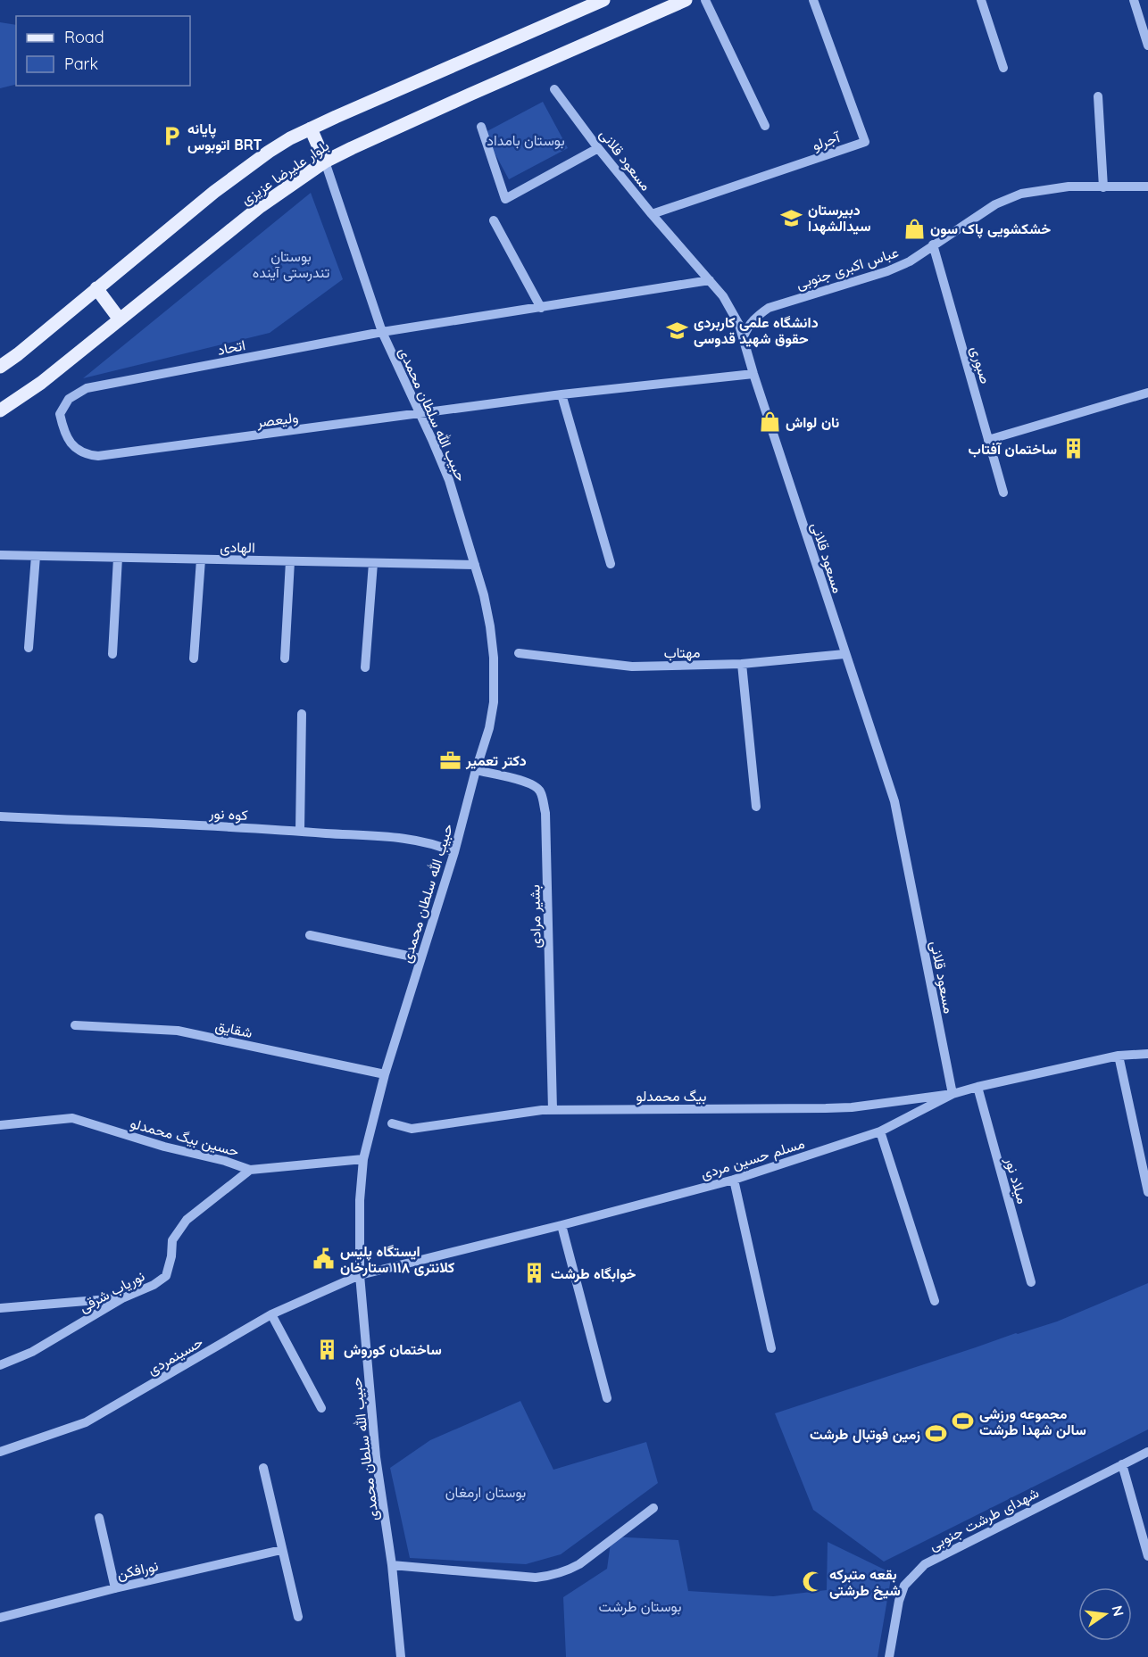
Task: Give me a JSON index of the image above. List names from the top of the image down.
{
  "streets": {
    "main road": ["بلوار علیرضا عزیزی"],
    "street": [
      "آجرلو",
      "مسعود قلانی",
      "عباس اکبری جنوبی",
      "اتحاد",
      "صبوری",
      "حبیب الله سلطان محمدی",
      "ولیعصر",
      "الهادی",
      "مهتاب",
      "کوه نور",
      "بشیر مرادی",
      "شقایق",
      "بیگ محمدلو",
      "حسین بیگ محمدلو",
      "مسلم حسین مردی",
      "میلاد نور",
      "نوریاب شرقی",
      "حسینمردی",
      "شهدای طرشت جنوبی",
      "نورافکن"
    ]
  },
  "crossings": [
    ["آجرلو", "مسعود قلانی"],
    ["مسعود قلانی", "عباس اکبری جنوبی"],
    ["مسعود قلانی", "ولیعصر"],
    ["مسعود قلانی", "مهتاب"],
    ["مسعود قلانی", "بیگ محمدلو"],
    ["مسعود قلانی", "مسلم حسین مردی"],
    ["بلوار علیرضا عزیزی", "حبیب الله سلطان محمدی"],
    ["عباس اکبری جنوبی", "صبوری"],
    ["اتحاد", "حبیب الله سلطان محمدی"],
    ["اتحاد", "ولیعصر"],
    ["حبیب الله سلطان محمدی", "ولیعصر"],
    ["حبیب الله سلطان محمدی", "الهادی"],
    ["حبیب الله سلطان محمدی", "کوه نور"],
    ["حبیب الله سلطان محمدی", "بشیر مرادی"],
    ["حبیب الله سلطان محمدی", "شقایق"],
    ["حبیب الله سلطان محمدی", "حسین بیگ محمدلو"],
    ["حبیب الله سلطان محمدی", "مسلم حسین مردی"],
    ["حبیب الله سلطان محمدی", "حسینمردی"],
    ["بشیر مرادی", "بیگ محمدلو"],
    ["بیگ محمدلو", "مسلم حسین مردی"],
    ["حسین بیگ محمدلو", "نوریاب شرقی"],
    ["مسلم حسین مردی", "میلاد نور"],
    ["مسلم حسین مردی", "حسینمردی"]
  ],
  "parks": [
    "بوستان بامداد",
    "بوستان تندرستی آینده",
    "بوستان ارمغان",
    "بوستان طرشت"
  ],
  "places": {
    "parking": ["پایانه اتوبوس BRT"],
    "school or university": ["دبيرستان سیدالشهدا", "دانشگاه علمی کاربردی حقوق شهید قدوسی"],
    "shop": ["خشکشویی پاک سون", "نان لواش"],
    "building": ["ساختمان آفتاب", "خوابگاه طرشت", "ساختمان کوروش"],
    "office": ["دکتر تعمیر"],
    "public building": ["ایستگاه پلیس کلانتری ۱۱۸ ستارخان"],
    "sports": ["مجموعه ورزشی سالن شهدا طرشت", "زمین فوتبال طرشت"],
    "mosque": ["بقعه متبرکه شیخ طرشتی"]
  },
  "legend": ["Road", "Park"],
  "north": "right"
}
